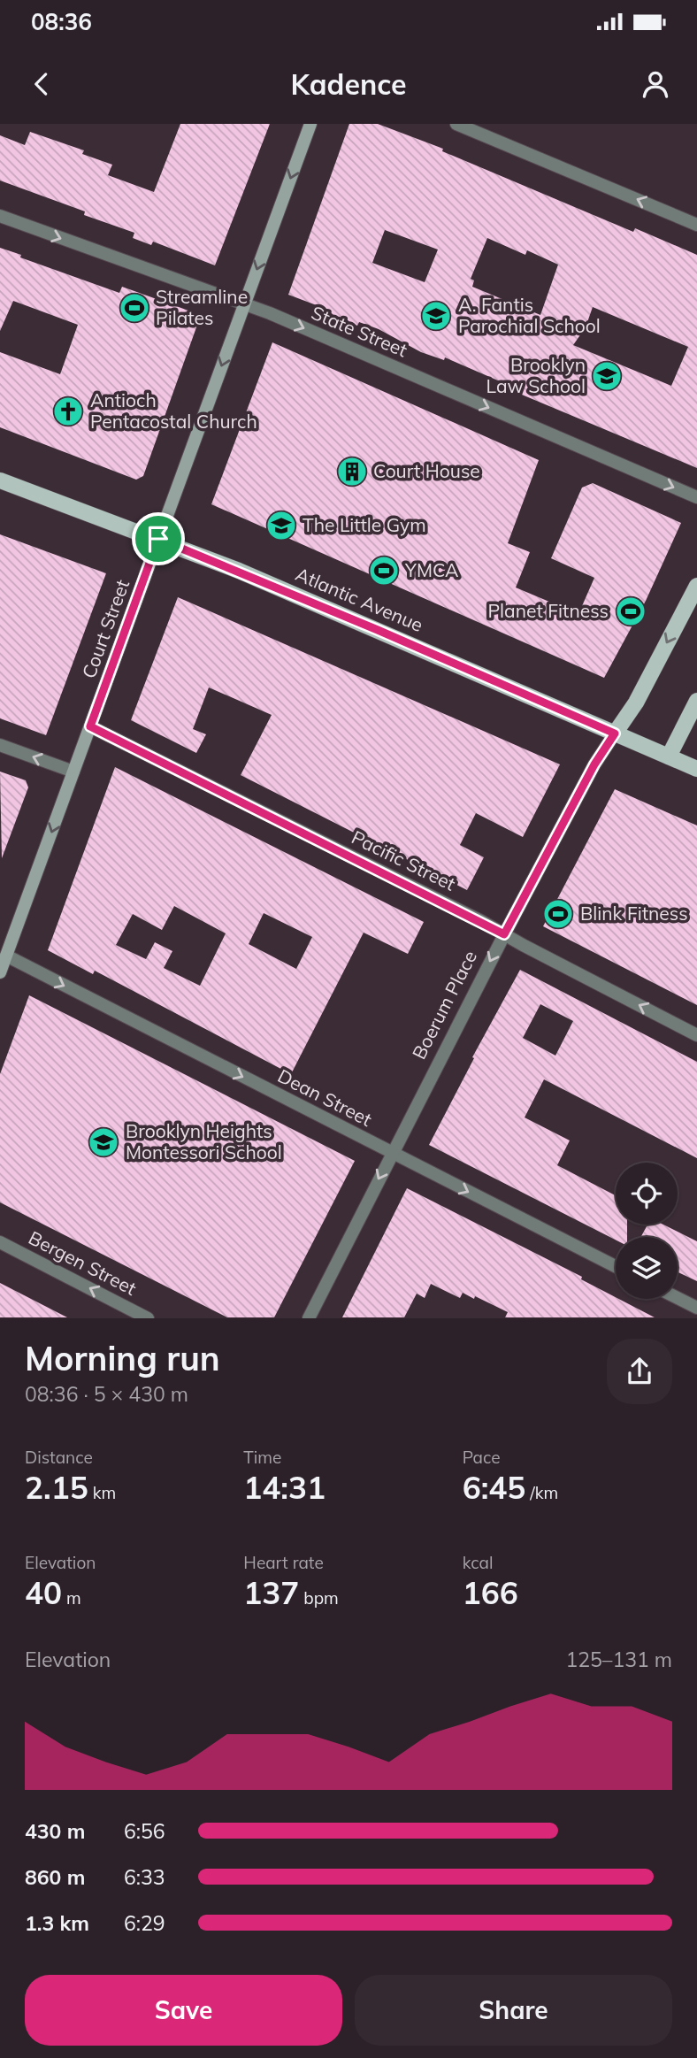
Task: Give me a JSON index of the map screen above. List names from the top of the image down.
{
  "streets": {
    "main road": ["Atlantic Avenue", "Boerum Place"],
    "street": [
      "State Street",
      "Court Street",
      "Pacific Street",
      "Dean Street",
      "Bergen Street"
    ]
  },
  "crossings": [
    ["State Street", "Court Street"],
    ["Atlantic Avenue", "Court Street"],
    ["Atlantic Avenue", "Boerum Place"],
    ["Court Street", "Pacific Street"],
    ["Court Street", "Dean Street"],
    ["Pacific Street", "Boerum Place"],
    ["Boerum Place", "Dean Street"]
  ],
  "one_way": [
    "State Street",
    "Court Street",
    "Boerum Place",
    "Dean Street",
    "Bergen Street"
  ],
  "places": {
    "sports": [
      "Streamline Pilates",
      "YMCA",
      "Planet Fitness",
      "Blink Fitness"
    ],
    "school or university": [
      "A. Fantis Parochial School",
      "Brooklyn Law School",
      "The Little Gym",
      "Brooklyn Heights Montessori School"
    ],
    "church": ["Antioch Pentacostal Church"],
    "building": ["Court House"]
  },
  "page": {
    "status": "08:36",
    "header": "Kadence",
    "heading": ["Morning run", "08:36 · 5 × 430 m"],
    "stats": [
      ["Distance", "2.15 km"],
      ["Time", "14:31"],
      ["Pace", "6:45 /km"],
      ["Elevation", "40 m"],
      ["Heart rate", "137 bpm"],
      ["kcal", "166"]
    ],
    "chart": ["Elevation", "125–131 m"],
    "list": [
      {
        "name": "430 m",
        "note": "6:56"
      },
      {
        "name": "860 m",
        "note": "6:33"
      },
      {
        "name": "1.3 km",
        "note": "6:29"
      }
    ],
    "buttons": ["Save", "Share"]
  }
}
